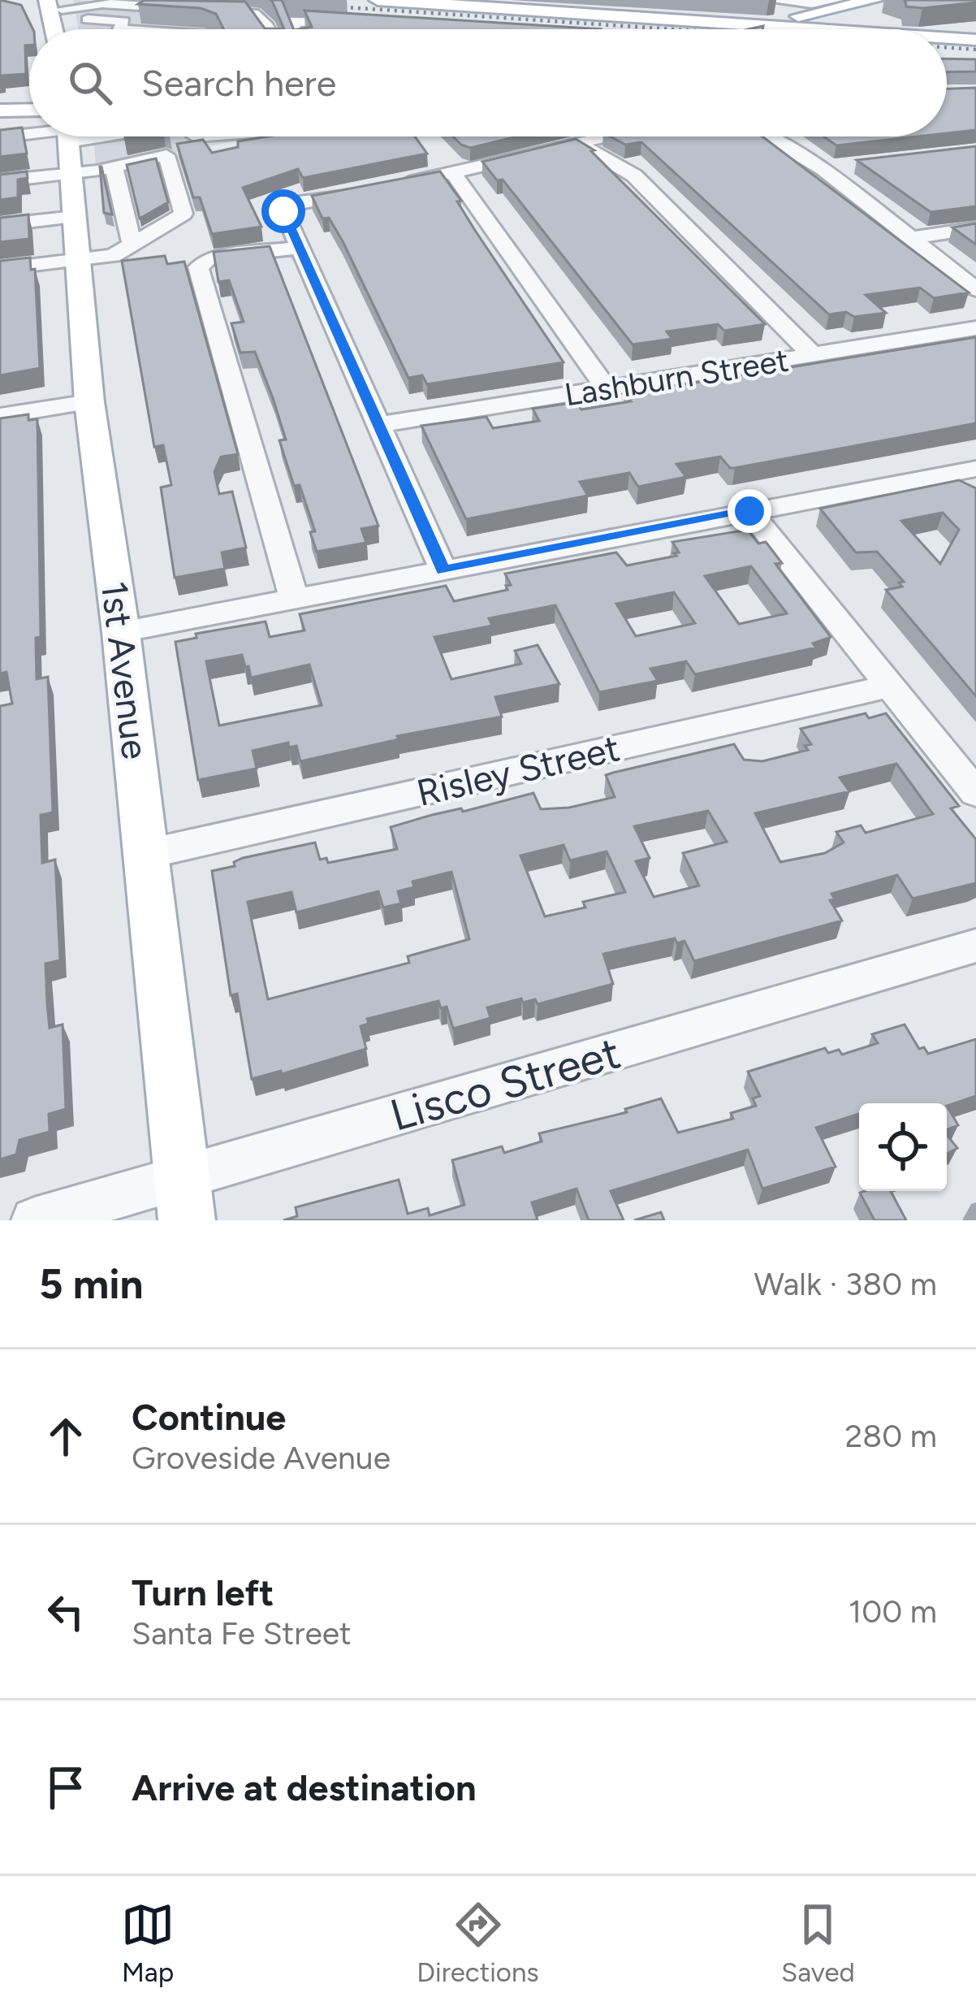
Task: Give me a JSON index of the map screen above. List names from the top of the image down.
{
  "streets": {
    "main road": ["1st Avenue"],
    "street": ["Lashburn Street", "Risley Street", "Lisco Street"]
  },
  "crossings": [
    ["1st Avenue", "Risley Street"],
    ["1st Avenue", "Lisco Street"]
  ],
  "page": {
    "search": "Search here",
    "heading": ["5 min", "Walk · 380 m"],
    "list": [
      ["Continue", "Groveside Avenue", "280 m"],
      ["Turn left", "Santa Fe Street", "100 m"],
      "Arrive at destination"
    ],
    "nav": ["Map", "Directions", "Saved"]
  }
}
